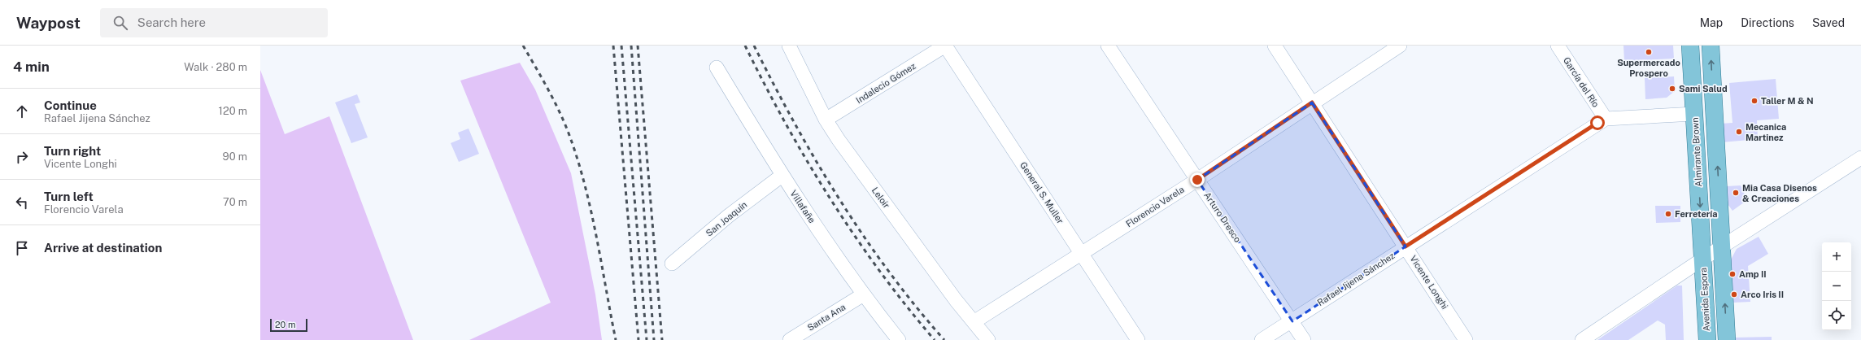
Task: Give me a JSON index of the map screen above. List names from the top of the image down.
{
  "streets": {
    "main road": ["Almirante Brown", "Avenida Espora"],
    "street": [
      "García del Río",
      "Indalecio Gómez",
      "General S. Muller",
      "Leloir",
      "Villafañe",
      "Florencio Varela",
      "Arturo Dresco",
      "San Joaquín",
      "Rafael Jijena Sánchez",
      "Vicente Longhi",
      "Santa Ana"
    ]
  },
  "crossings": [
    ["García del Río", "Rafael Jijena Sánchez"],
    ["Indalecio Gómez", "General S. Muller"],
    ["Indalecio Gómez", "Leloir"],
    ["Almirante Brown", "Rafael Jijena Sánchez"],
    ["Almirante Brown", "Avenida Espora"],
    ["General S. Muller", "Florencio Varela"],
    ["Leloir", "Florencio Varela"],
    ["Villafañe", "San Joaquín"],
    ["Villafañe", "Santa Ana"],
    ["Florencio Varela", "Arturo Dresco"],
    ["Florencio Varela", "Vicente Longhi"],
    ["Arturo Dresco", "Rafael Jijena Sánchez"],
    ["Rafael Jijena Sánchez", "Vicente Longhi"]
  ],
  "places": [
    "Supermercado Prospero",
    "Sami Salud",
    "Taller M & N",
    "Mecanica Martinez",
    "Mia Casa Disenos & Creaciones",
    "Ferretería",
    "Amp II",
    "Arco Iris II"
  ],
  "scale_bar": "20 m",
  "page": {
    "header": "Waypost",
    "search": "Search here",
    "nav": ["Map", "Directions", "Saved"],
    "heading": ["4 min", "Walk · 280 m"],
    "list": [
      ["Continue", "Rafael Jijena Sánchez", "120 m"],
      ["Turn right", "Vicente Longhi", "90 m"],
      ["Turn left", "Florencio Varela", "70 m"],
      "Arrive at destination"
    ],
    "map_buttons": ["+", "−"],
    "scale": "20 m"
  }
}
